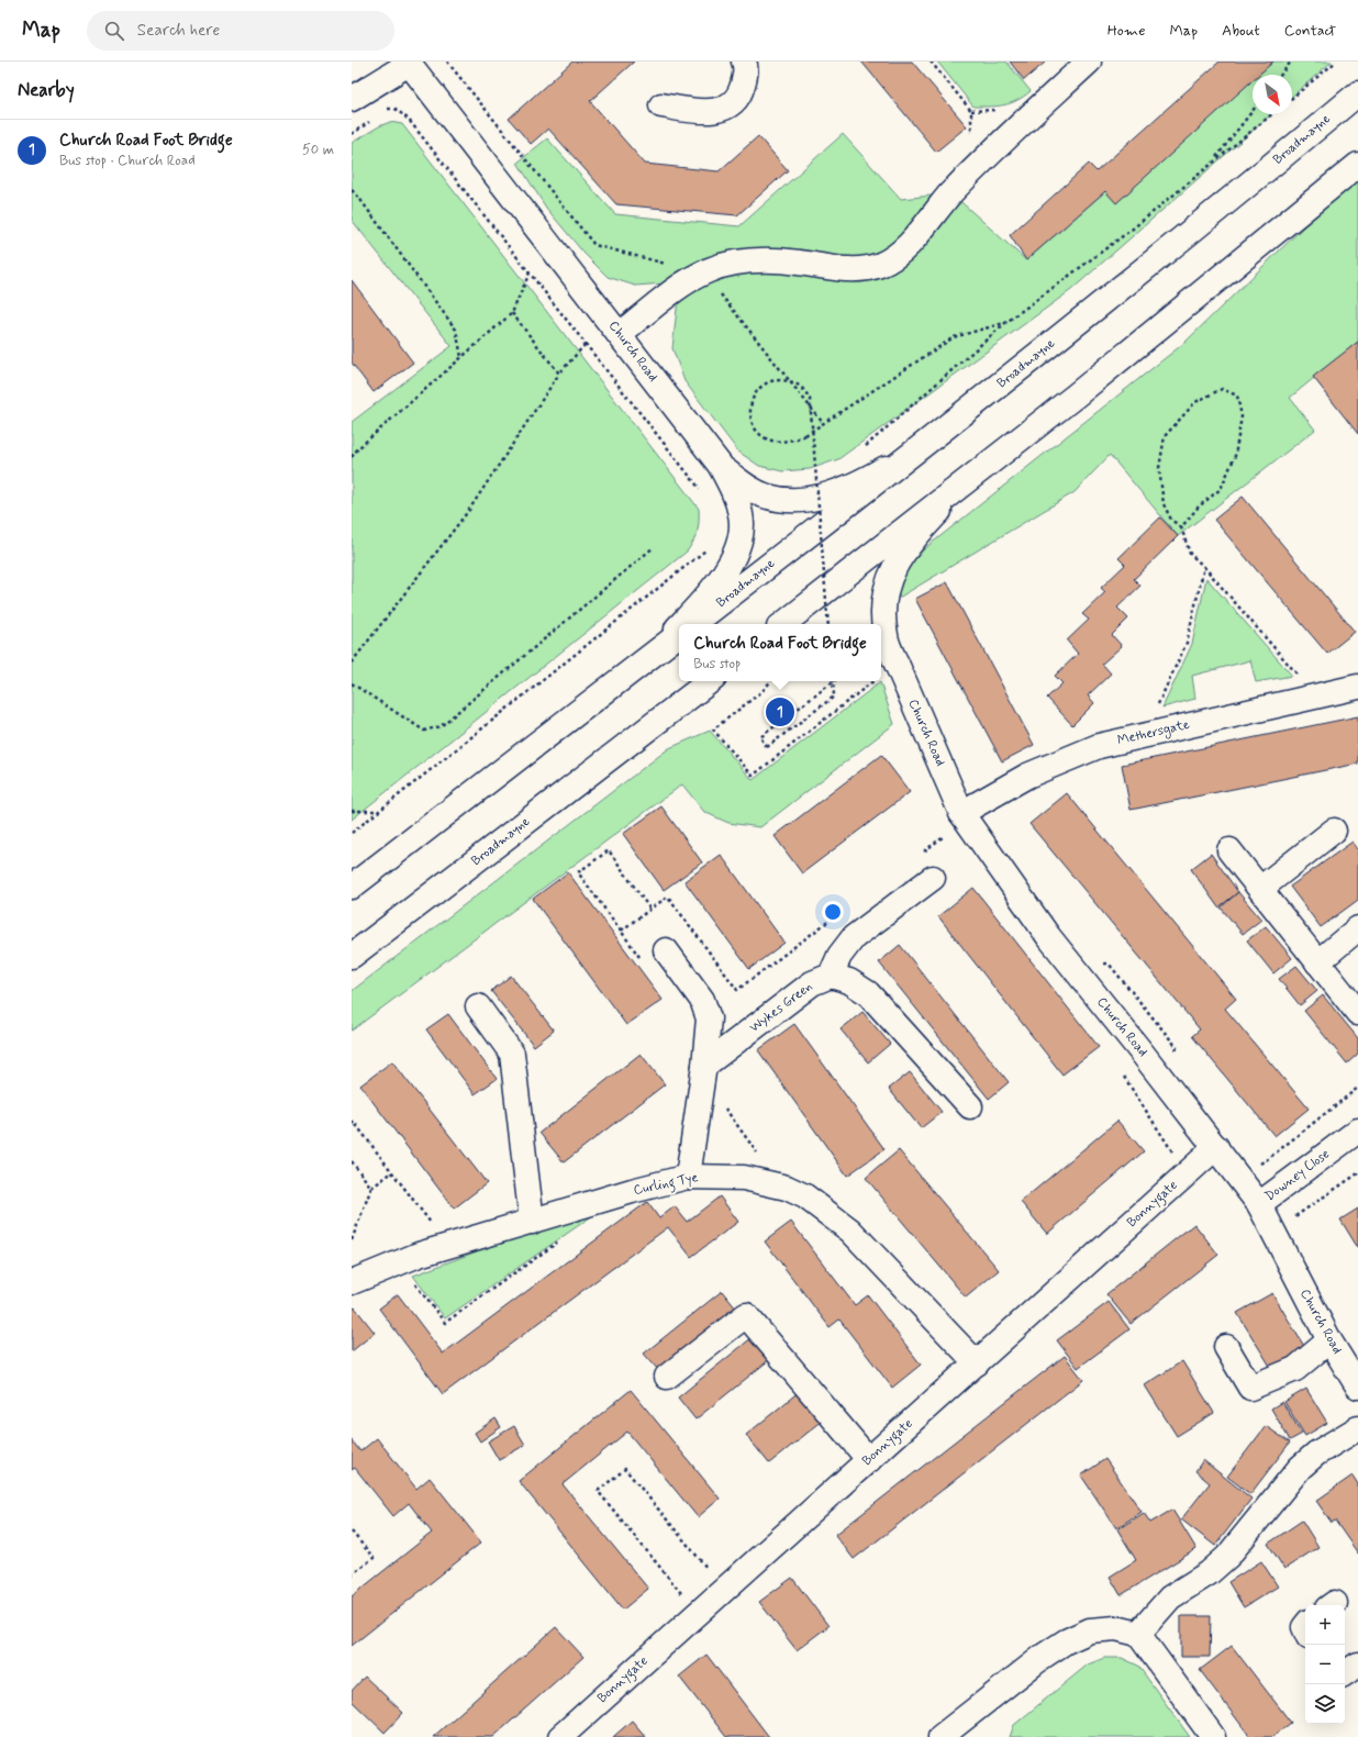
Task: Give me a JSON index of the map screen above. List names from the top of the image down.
{
  "streets": {
    "street": [
      "Broadmayne",
      "Church Road",
      "Methersgate",
      "Wykes Green",
      "Downey Close",
      "Curling Tye",
      "Bonnygate"
    ]
  },
  "crossings": [
    ["Church Road", "Methersgate"],
    ["Church Road", "Downey Close"],
    ["Church Road", "Bonnygate"],
    ["Curling Tye", "Bonnygate"]
  ],
  "north": "bottom right",
  "page": {
    "header": "Map",
    "search": "Search here",
    "nav": [
      "Home",
      "Map",
      "About",
      "Contact"
    ],
    "heading": "Nearby",
    "list": [
      {
        "mark": "1",
        "name": "Church Road Foot Bridge",
        "note": "Bus stop · Church Road",
        "value": "50 m"
      }
    ],
    "popup": ["Church Road Foot Bridge", "Bus stop"],
    "pins": "1",
    "map_buttons": ["+", "−"]
  }
}
